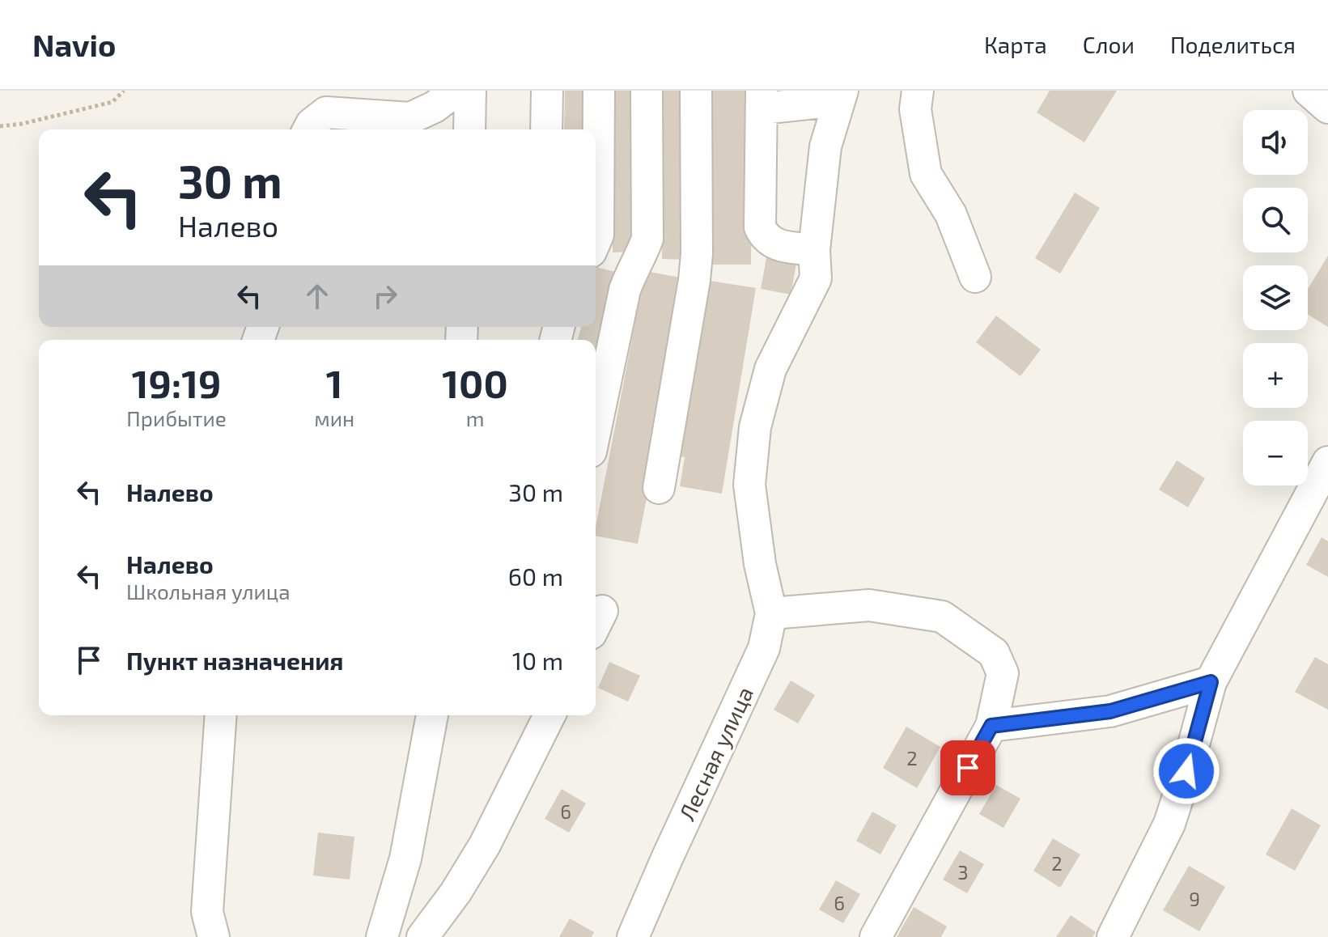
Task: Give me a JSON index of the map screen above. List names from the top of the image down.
{
  "streets": {
    "street": ["Лесная улица"]
  },
  "house_numbers": [
    "2",
    "6",
    "2",
    "3",
    "9",
    "6"
  ],
  "page": {
    "header": "Navio",
    "nav": ["Карта", "Слои", "Поделиться"],
    "map_buttons": ["+", "−"],
    "turn": ["30 m", "Налево"],
    "eta": [
      "19:19",
      "Прибытие",
      "1",
      "мин",
      "100",
      "m"
    ],
    "list": [
      {
        "name": "Налево",
        "value": "30 m"
      },
      {
        "name": "Налево",
        "note": "Школьная улица",
        "value": "60 m"
      },
      {
        "name": "Пункт назначения",
        "value": "10 m"
      }
    ]
  }
}
